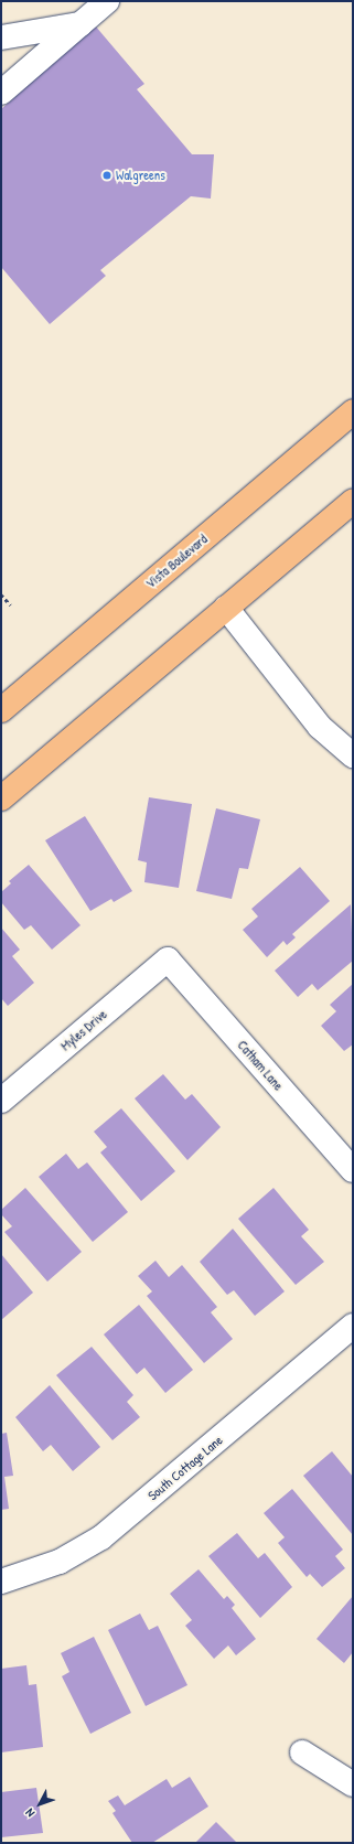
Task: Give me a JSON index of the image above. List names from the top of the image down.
{
  "streets": {
    "main road": ["Vista Boulevard"],
    "street": ["Myles Drive", "Catham Lane", "South Cottage Lane"]
  },
  "crossings": [
    ["Myles Drive", "Catham Lane"]
  ],
  "places": ["Walgreens"],
  "north": "bottom left"
}
